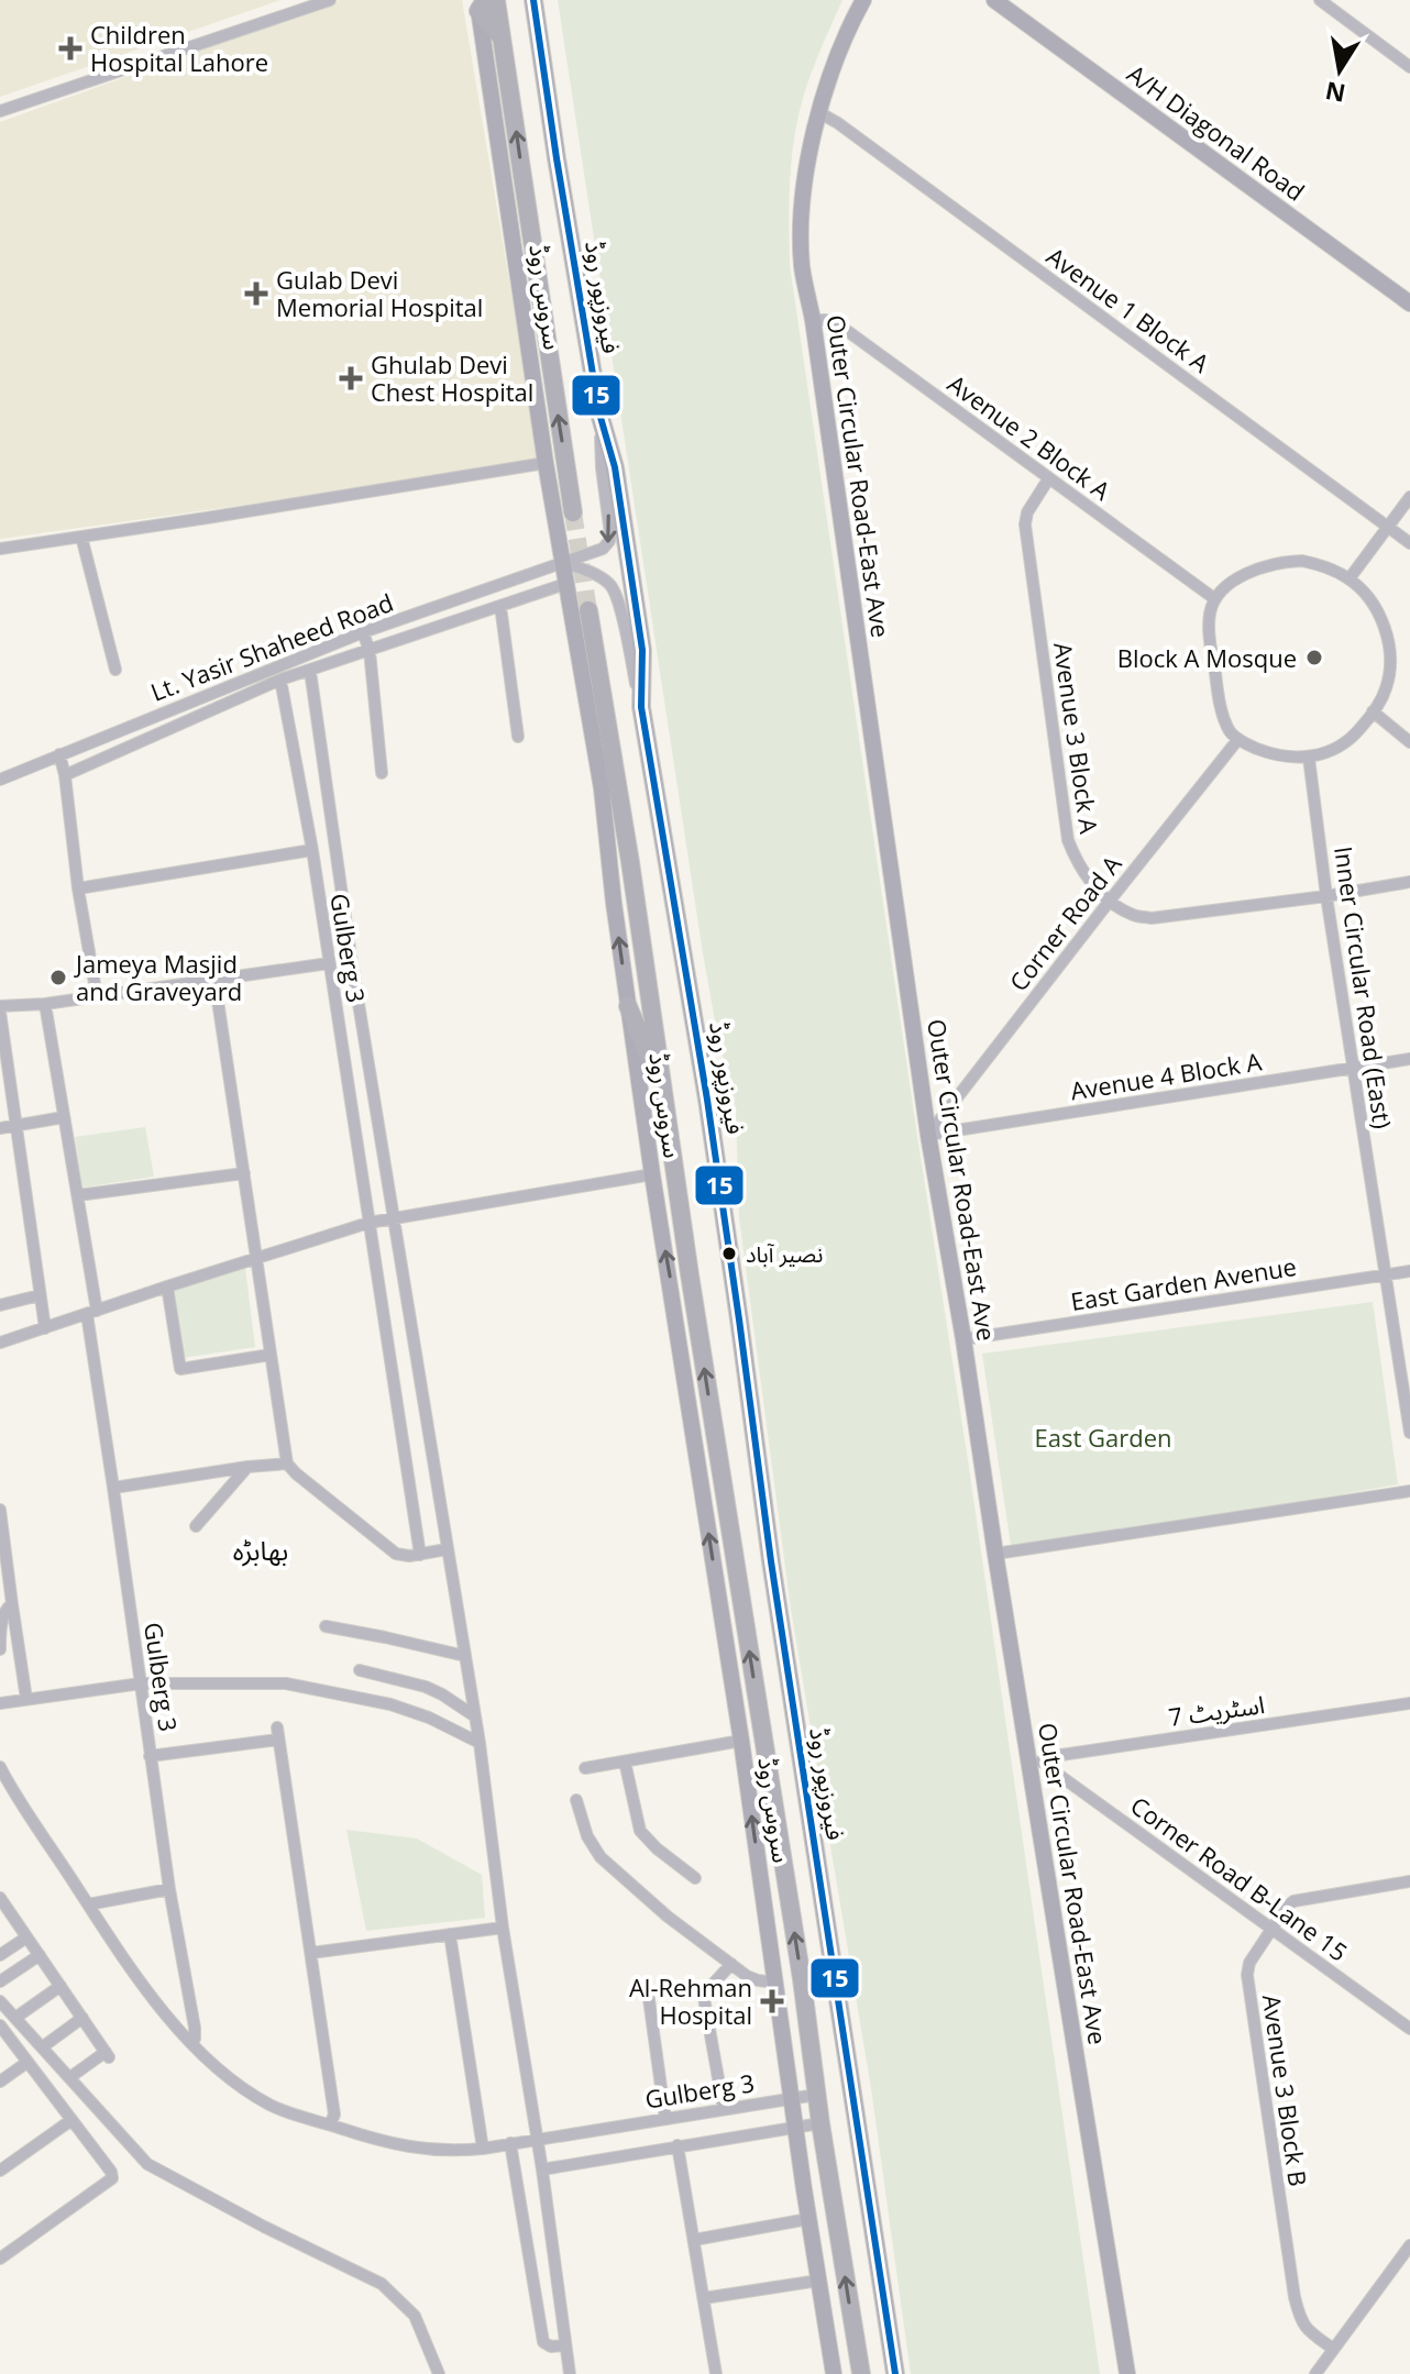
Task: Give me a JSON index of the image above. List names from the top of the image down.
{
  "streets": {
    "main road": ["فیروزپور روڈ"],
    "street": [
      "A/H Diagonal Road",
      "سروس روڈ",
      "Avenue 1 Block A",
      "Avenue 2 Block A",
      "Outer Circular Road-East Ave",
      "Lt. Yasir Shaheed Road",
      "Avenue 3 Block A",
      "Corner Road A",
      "Gulberg 3",
      "Inner Circular Road (East)",
      "Avenue 4 Block A",
      "East Garden Avenue",
      "اسٹریٹ 7",
      "Corner Road B-Lane 15",
      "Avenue 3 Block B"
    ]
  },
  "crossings": [
    ["سروس روڈ", "Lt. Yasir Shaheed Road"],
    ["سروس روڈ", "Gulberg 3"],
    ["فیروزپور روڈ", "Lt. Yasir Shaheed Road"],
    ["Avenue 1 Block A", "Outer Circular Road-East Ave"],
    ["Avenue 2 Block A", "Outer Circular Road-East Ave"],
    ["Avenue 2 Block A", "Avenue 3 Block A"],
    ["Avenue 2 Block A", "Corner Road A"],
    ["Avenue 2 Block A", "Inner Circular Road (East)"],
    ["Outer Circular Road-East Ave", "Corner Road A"],
    ["Outer Circular Road-East Ave", "Avenue 4 Block A"],
    ["Outer Circular Road-East Ave", "East Garden Avenue"],
    ["Outer Circular Road-East Ave", "اسٹریٹ 7"],
    ["Outer Circular Road-East Ave", "Corner Road B-Lane 15"],
    ["Avenue 3 Block A", "Corner Road A"],
    ["Avenue 3 Block A", "Inner Circular Road (East)"],
    ["Corner Road A", "Inner Circular Road (East)"],
    ["Corner Road A", "Avenue 4 Block A"],
    ["Inner Circular Road (East)", "Avenue 4 Block A"],
    ["Inner Circular Road (East)", "East Garden Avenue"],
    ["اسٹریٹ 7", "Corner Road B-Lane 15"],
    ["Corner Road B-Lane 15", "Avenue 3 Block B"]
  ],
  "one_way": ["سروس روڈ"],
  "districts": ["بھابڑہ"],
  "parks": ["East Garden"],
  "places": {
    "health": [
      "Children Hospital Lahore",
      "Gulab Devi Memorial Hospital",
      "Ghulab Devi Chest Hospital",
      "Al-Rehman Hospital"
    ],
    "other": ["Block A Mosque", "Jameya Masjid and Graveyard", "نصیر آباد"]
  },
  "lines": ["transit line 15"],
  "north": "bottom"
}
